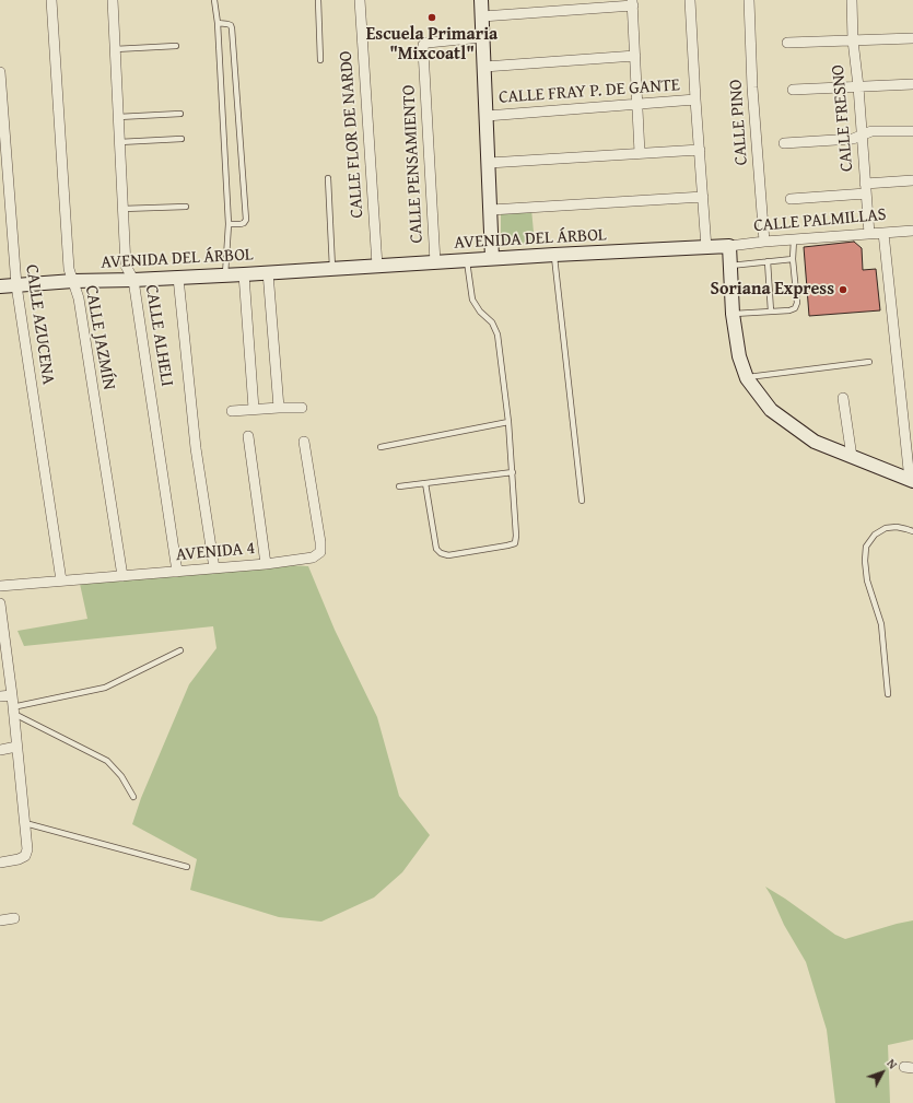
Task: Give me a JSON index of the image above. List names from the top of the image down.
{
  "streets": {
    "street": [
      "CALLE FRAY P. DE GANTE",
      "CALLE FRESNO",
      "CALLE PINO",
      "CALLE FLOR DE NARDO",
      "CALLE PENSAMIENTO",
      "CALLE PALMILLAS",
      "AVENIDA DEL ÁRBOL",
      "CALLE AZUCENA",
      "CALLE ALHELI",
      "CALLE JAZMÍN",
      "AVENIDA 4"
    ]
  },
  "crossings": [
    ["CALLE FRESNO", "CALLE PALMILLAS"],
    ["CALLE PINO", "CALLE PALMILLAS"],
    ["CALLE FLOR DE NARDO", "AVENIDA DEL ÁRBOL"],
    ["CALLE PENSAMIENTO", "AVENIDA DEL ÁRBOL"],
    ["CALLE PALMILLAS", "AVENIDA DEL ÁRBOL"],
    ["AVENIDA DEL ÁRBOL", "CALLE AZUCENA"],
    ["AVENIDA DEL ÁRBOL", "CALLE ALHELI"],
    ["AVENIDA DEL ÁRBOL", "CALLE JAZMÍN"],
    ["CALLE AZUCENA", "AVENIDA 4"],
    ["CALLE ALHELI", "AVENIDA 4"],
    ["CALLE JAZMÍN", "AVENIDA 4"]
  ],
  "places": ["Escuela Primaria \"Mixcoatl\"", "Soriana Express"],
  "north": "top right"
}
